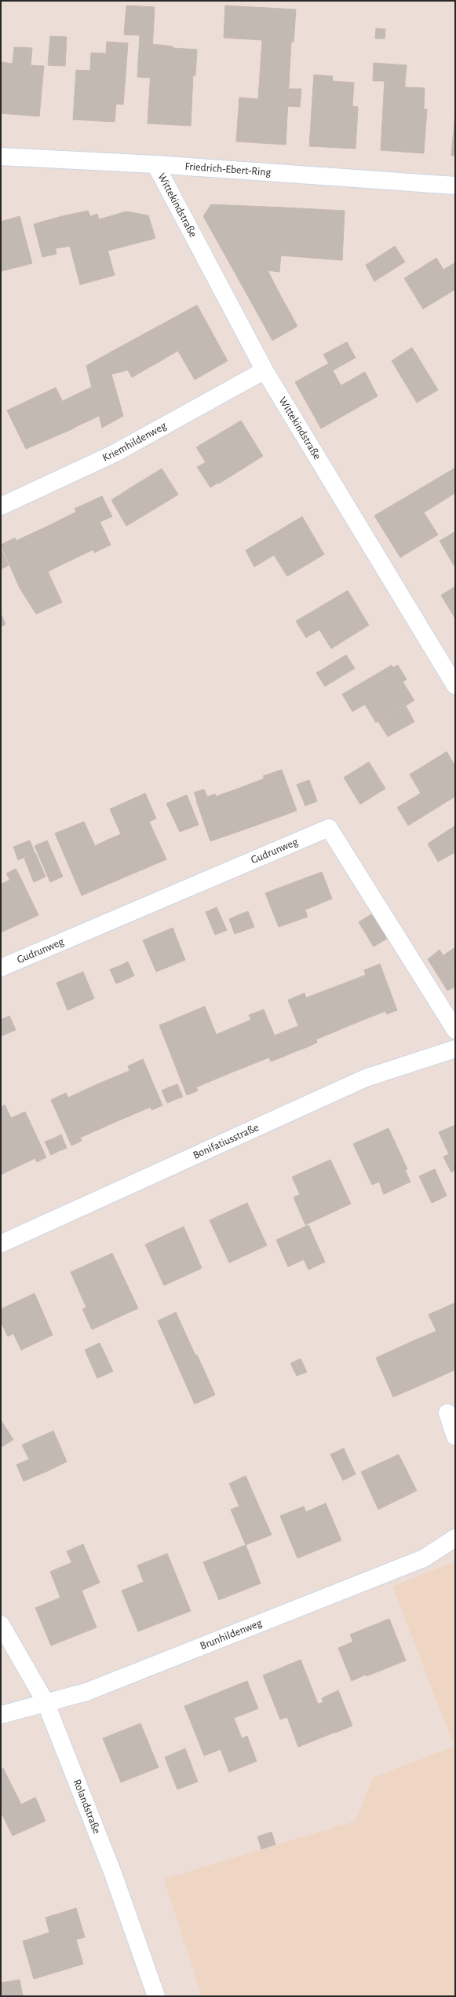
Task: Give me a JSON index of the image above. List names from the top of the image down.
{
  "streets": {
    "street": [
      "Friedrich-Ebert-Ring",
      "Wittekindstraße",
      "Kriemhildenweg",
      "Gudrunweg",
      "Bonifatiusstraße",
      "Brunhildenweg",
      "Rolandstraße"
    ]
  },
  "crossings": [
    ["Friedrich-Ebert-Ring", "Wittekindstraße"],
    ["Wittekindstraße", "Kriemhildenweg"],
    ["Brunhildenweg", "Rolandstraße"]
  ]
}
